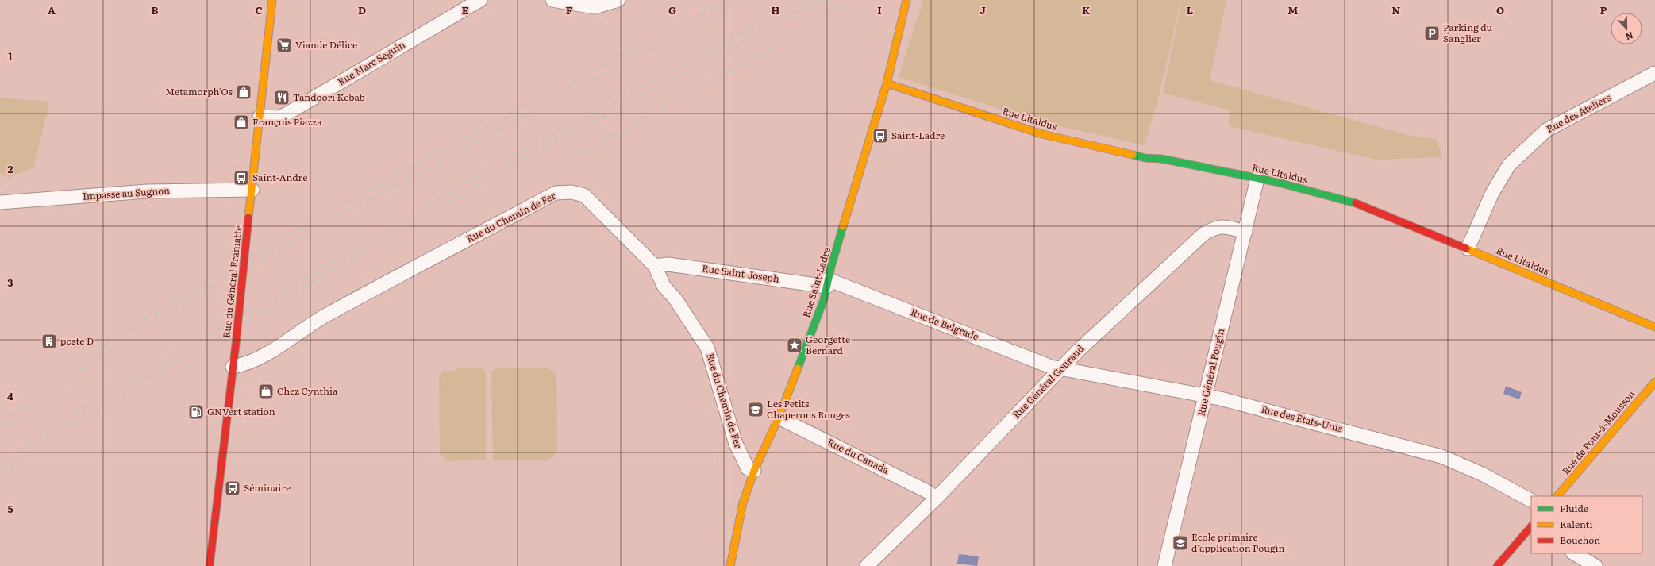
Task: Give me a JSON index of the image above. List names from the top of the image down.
{
  "streets": {
    "street": [
      "Rue Marc Seguin",
      "Rue des Ateliers",
      "Rue Litaldus",
      "Impasse au Sugnon",
      "Rue du Chemin de Fer",
      "Rue Saint-Joseph",
      "Rue du Général Franiatte",
      "Rue Saint-Ladre",
      "Rue de Belgrade",
      "Rue Général Pougin",
      "Rue Général Gouraud",
      "Rue des États-Unis",
      "Rue de Pont-à-Mousson",
      "Rue du Canada"
    ]
  },
  "crossings": [
    ["Rue Marc Seguin", "Rue du Général Franiatte"],
    ["Rue des Ateliers", "Rue Litaldus"],
    ["Rue Litaldus", "Rue Saint-Ladre"],
    ["Rue Litaldus", "Rue Général Pougin"],
    ["Impasse au Sugnon", "Rue du Général Franiatte"],
    ["Rue du Chemin de Fer", "Rue Saint-Joseph"],
    ["Rue du Chemin de Fer", "Rue du Général Franiatte"],
    ["Rue du Chemin de Fer", "Rue Saint-Ladre"],
    ["Rue Saint-Joseph", "Rue Saint-Ladre"],
    ["Rue Saint-Joseph", "Rue de Belgrade"],
    ["Rue Saint-Ladre", "Rue de Belgrade"],
    ["Rue Saint-Ladre", "Rue du Canada"],
    ["Rue de Belgrade", "Rue Général Gouraud"],
    ["Rue de Belgrade", "Rue des États-Unis"],
    ["Rue Général Pougin", "Rue Général Gouraud"],
    ["Rue Général Pougin", "Rue des États-Unis"],
    ["Rue Général Gouraud", "Rue des États-Unis"],
    ["Rue Général Gouraud", "Rue du Canada"]
  ],
  "places": {
    "parking": ["Parking du Sanglier"],
    "supermarket": ["Viande Délice"],
    "shop": ["Metamorph'Os", "François Piazza", "Chez Cynthia"],
    "restaurant": ["Tandoori Kebab"],
    "bus stop": ["Saint-Ladre", "Saint-André", "Séminaire"],
    "building": ["poste D"],
    "place": ["Georgette Bernard"],
    "school or university": ["Les Petits Chaperons Rouges", "École primaire d'application Pougin"],
    "fuel station": ["GNVert station"]
  },
  "legend": ["Fluide", "Ralenti", "Bouchon"],
  "north": "bottom",
  "grid": {
    "columns": [
      "A",
      "B",
      "C",
      "D",
      "E",
      "F",
      "G",
      "H",
      "I",
      "J",
      "K",
      "L",
      "M",
      "N",
      "O",
      "P"
    ],
    "rows": [
      "1",
      "2",
      "3",
      "4",
      "5"
    ]
  }
}
